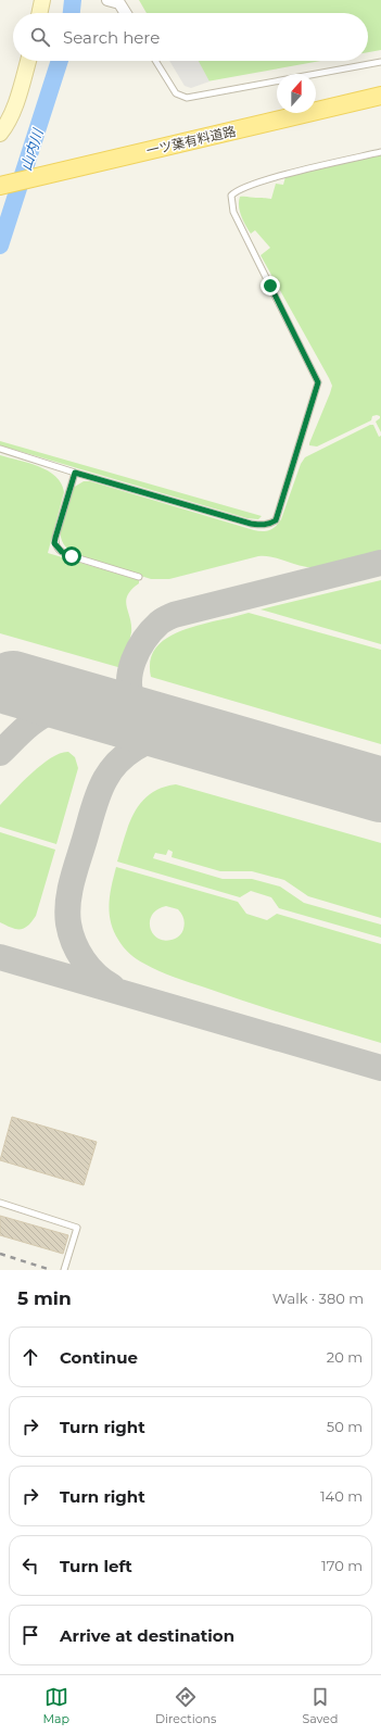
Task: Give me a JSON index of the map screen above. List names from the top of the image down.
{
  "streets": {
    "main road": ["一ツ葉有料道路"]
  },
  "water": ["山内川"],
  "north": "top",
  "page": {
    "search": "Search here",
    "heading": ["5 min", "Walk · 380 m"],
    "list": [
      ["Continue", "20 m"],
      ["Turn right", "50 m"],
      ["Turn right", "140 m"],
      ["Turn left", "170 m"],
      "Arrive at destination"
    ],
    "nav": ["Map", "Directions", "Saved"]
  }
}
